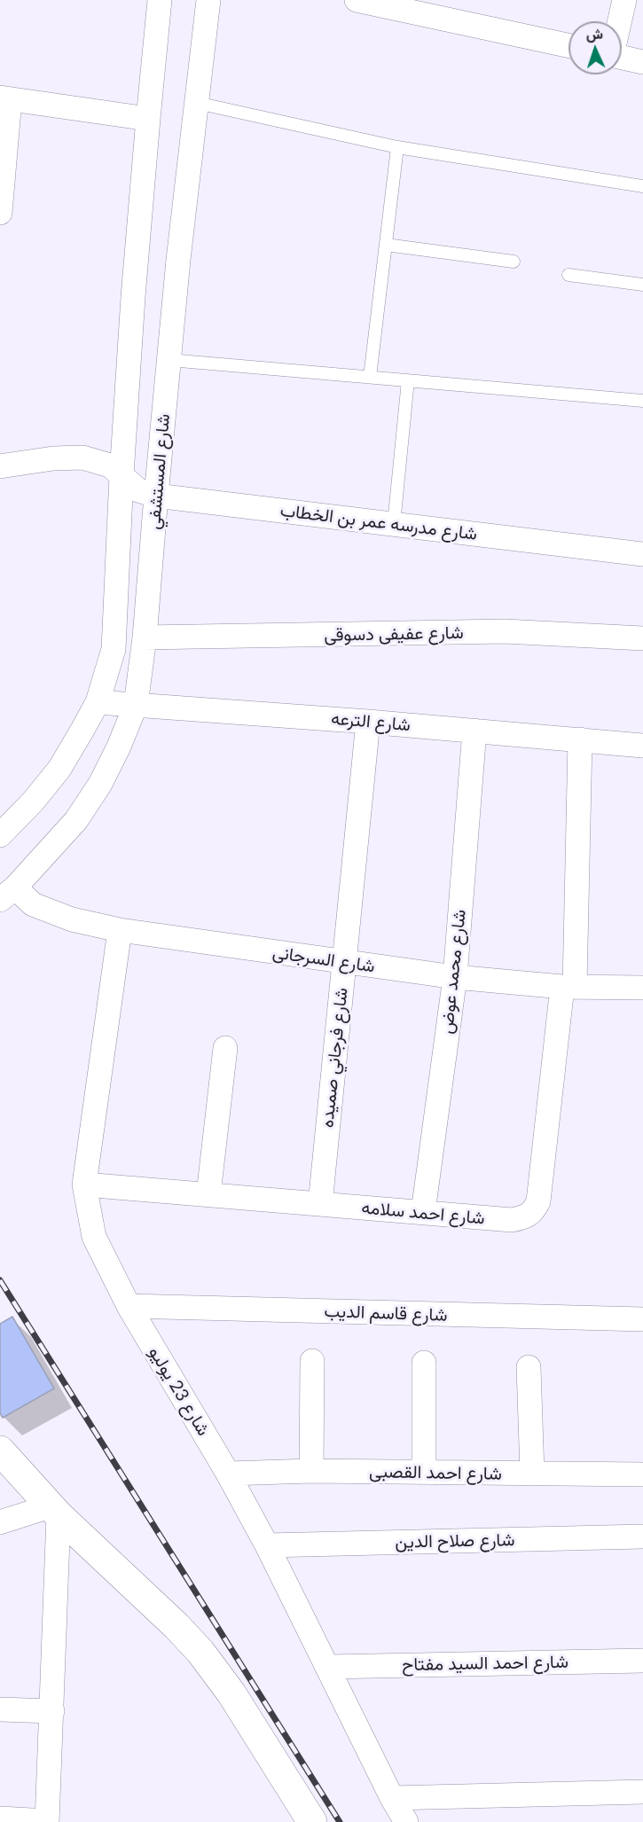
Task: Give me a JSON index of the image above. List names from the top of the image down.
{
  "streets": {
    "street": [
      "شارع المستشفي",
      "شارع مدرسه عمر بن الخطاب",
      "شارع عفيفى دسوقى",
      "شارع الترعه",
      "شارع السرجانى",
      "شارع محمد عوض",
      "شارع فرجاني صميده",
      "شارع احمد سلامه",
      "شارع قاسم الديب",
      "شارع 23 يوليو",
      "شارع احمد القصبى",
      "شارع صلاح الدين",
      "شارع احمد السيد مفتاح"
    ]
  },
  "crossings": [
    ["شارع المستشفي", "شارع مدرسه عمر بن الخطاب"],
    ["شارع المستشفي", "شارع عفيفى دسوقى"],
    ["شارع المستشفي", "شارع الترعه"],
    ["شارع المستشفي", "شارع السرجانى"],
    ["شارع الترعه", "شارع محمد عوض"],
    ["شارع الترعه", "شارع فرجاني صميده"],
    ["شارع السرجانى", "شارع محمد عوض"],
    ["شارع السرجانى", "شارع فرجاني صميده"],
    ["شارع السرجانى", "شارع احمد سلامه"],
    ["شارع السرجانى", "شارع 23 يوليو"],
    ["شارع محمد عوض", "شارع احمد سلامه"],
    ["شارع فرجاني صميده", "شارع احمد سلامه"],
    ["شارع احمد سلامه", "شارع 23 يوليو"],
    ["شارع قاسم الديب", "شارع 23 يوليو"],
    ["شارع 23 يوليو", "شارع احمد القصبى"],
    ["شارع 23 يوليو", "شارع صلاح الدين"],
    ["شارع 23 يوليو", "شارع احمد السيد مفتاح"]
  ],
  "north": "top"
}
